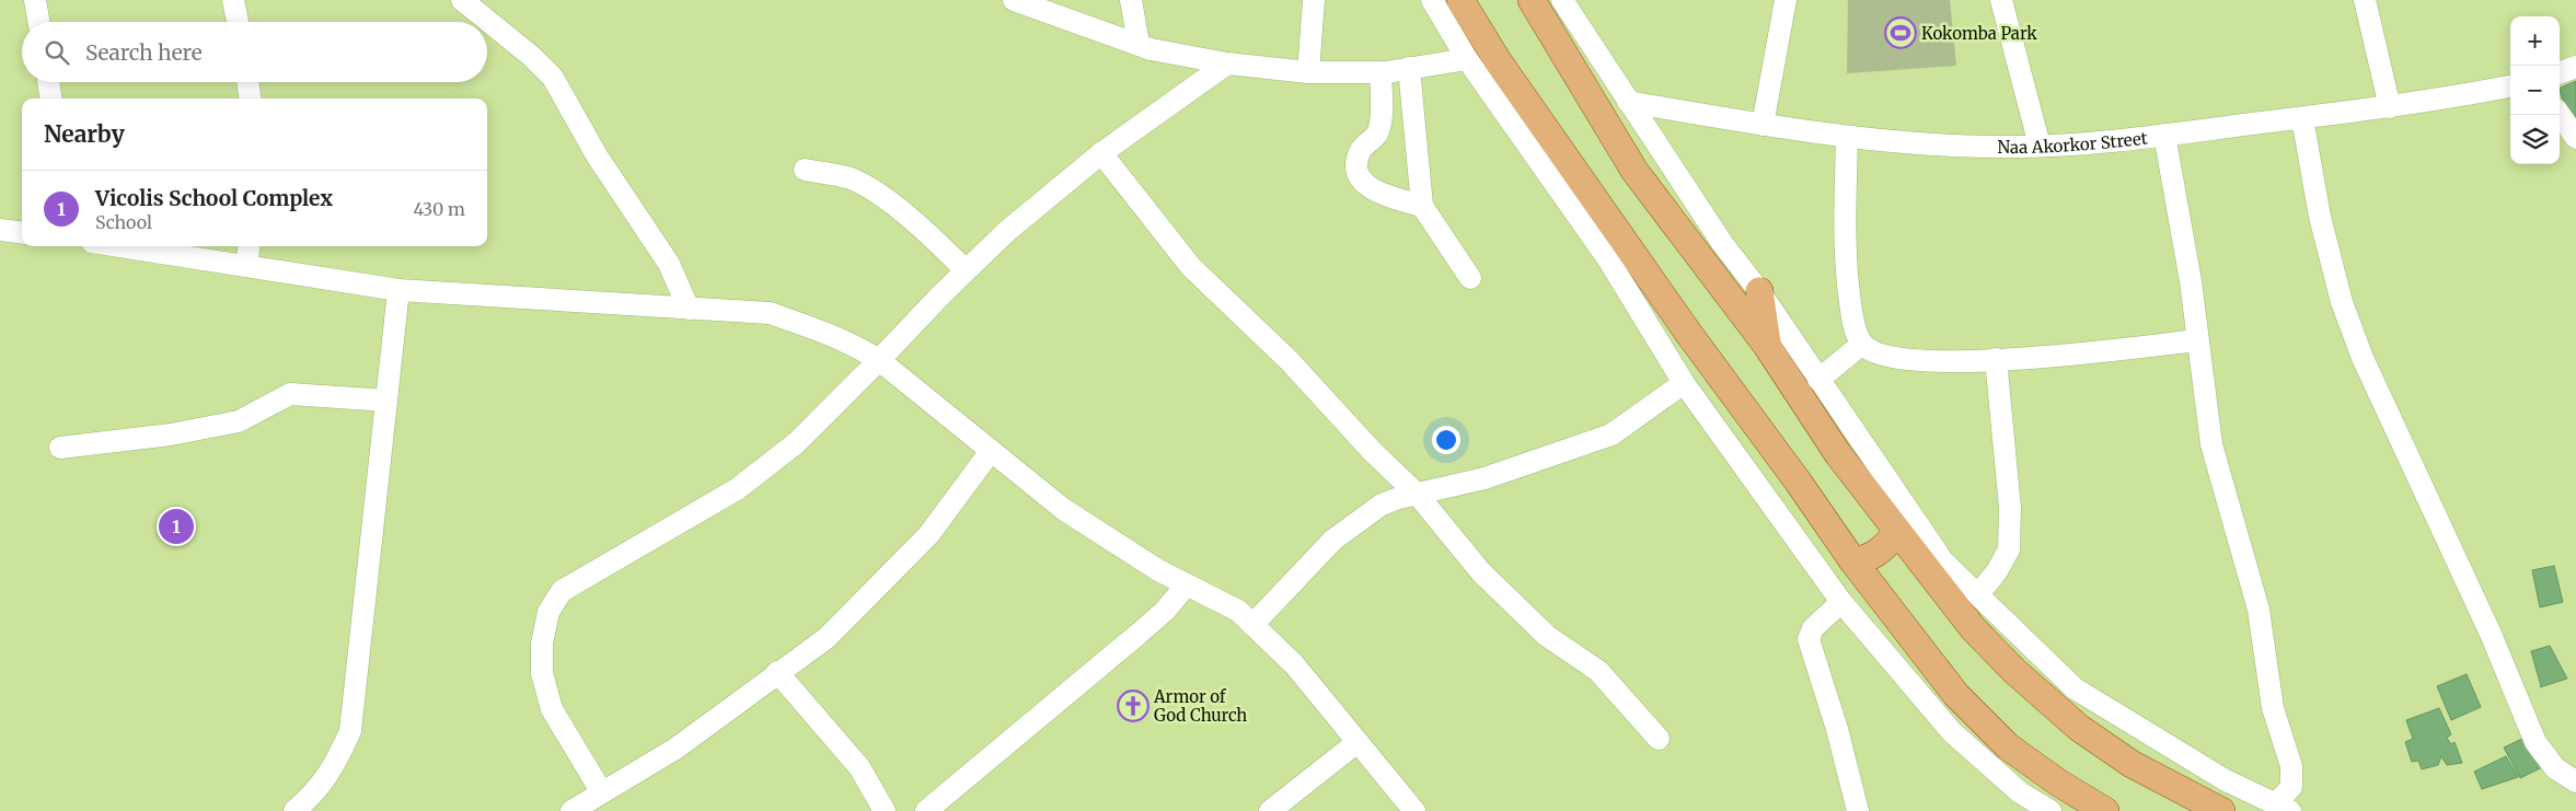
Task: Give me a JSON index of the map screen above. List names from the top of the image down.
{
  "streets": {
    "street": ["Naa Akorkor Street"]
  },
  "places": {
    "sports": ["Kokomba Park"],
    "church": ["Armor of God Church"]
  },
  "page": {
    "map_buttons": ["+", "−"],
    "search": "Search here",
    "heading": "Nearby",
    "list": [
      {
        "mark": "1",
        "name": "Vicolis School Complex",
        "note": "School",
        "value": "430 m"
      }
    ],
    "pins": "1"
  }
}
